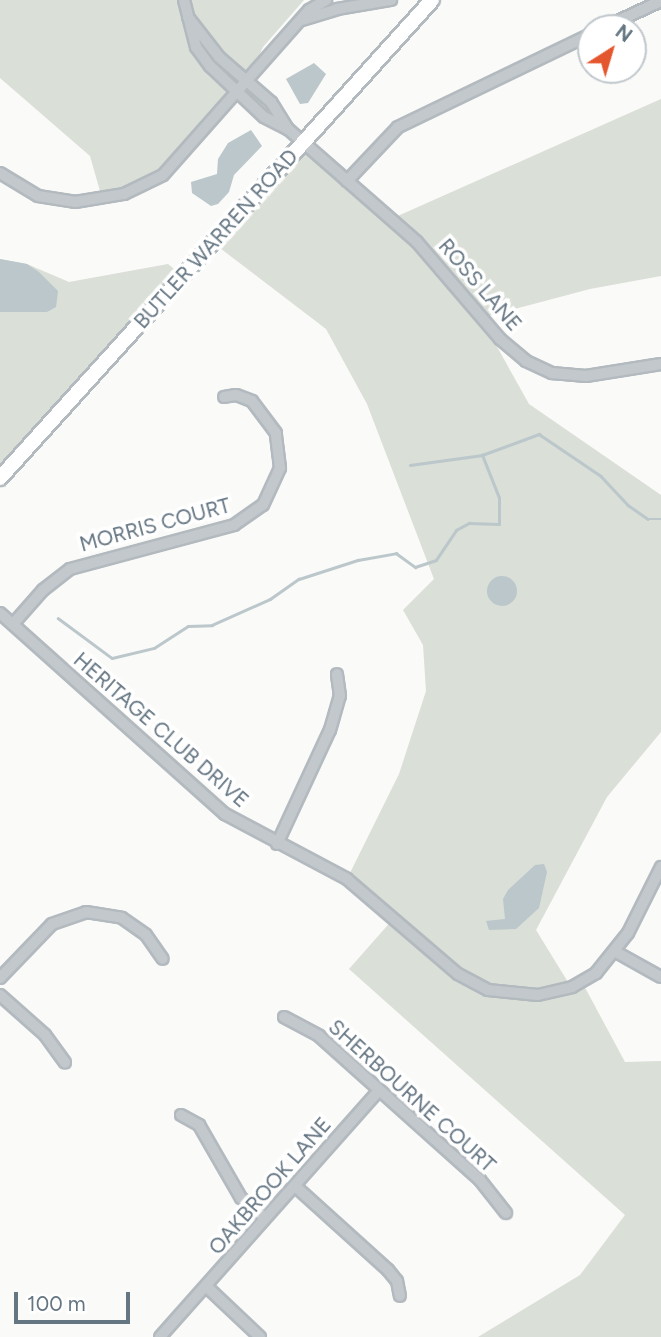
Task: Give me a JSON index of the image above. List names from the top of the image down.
{
  "streets": {
    "main road": ["BUTLER WARREN ROAD"],
    "street": [
      "ROSS LANE",
      "MORRIS COURT",
      "HERITAGE CLUB DRIVE",
      "SHERBOURNE COURT",
      "OAKBROOK LANE"
    ]
  },
  "crossings": [
    ["BUTLER WARREN ROAD", "ROSS LANE"],
    ["MORRIS COURT", "HERITAGE CLUB DRIVE"],
    ["SHERBOURNE COURT", "OAKBROOK LANE"]
  ],
  "scale_bar": "100 m",
  "north": "top right"
}
